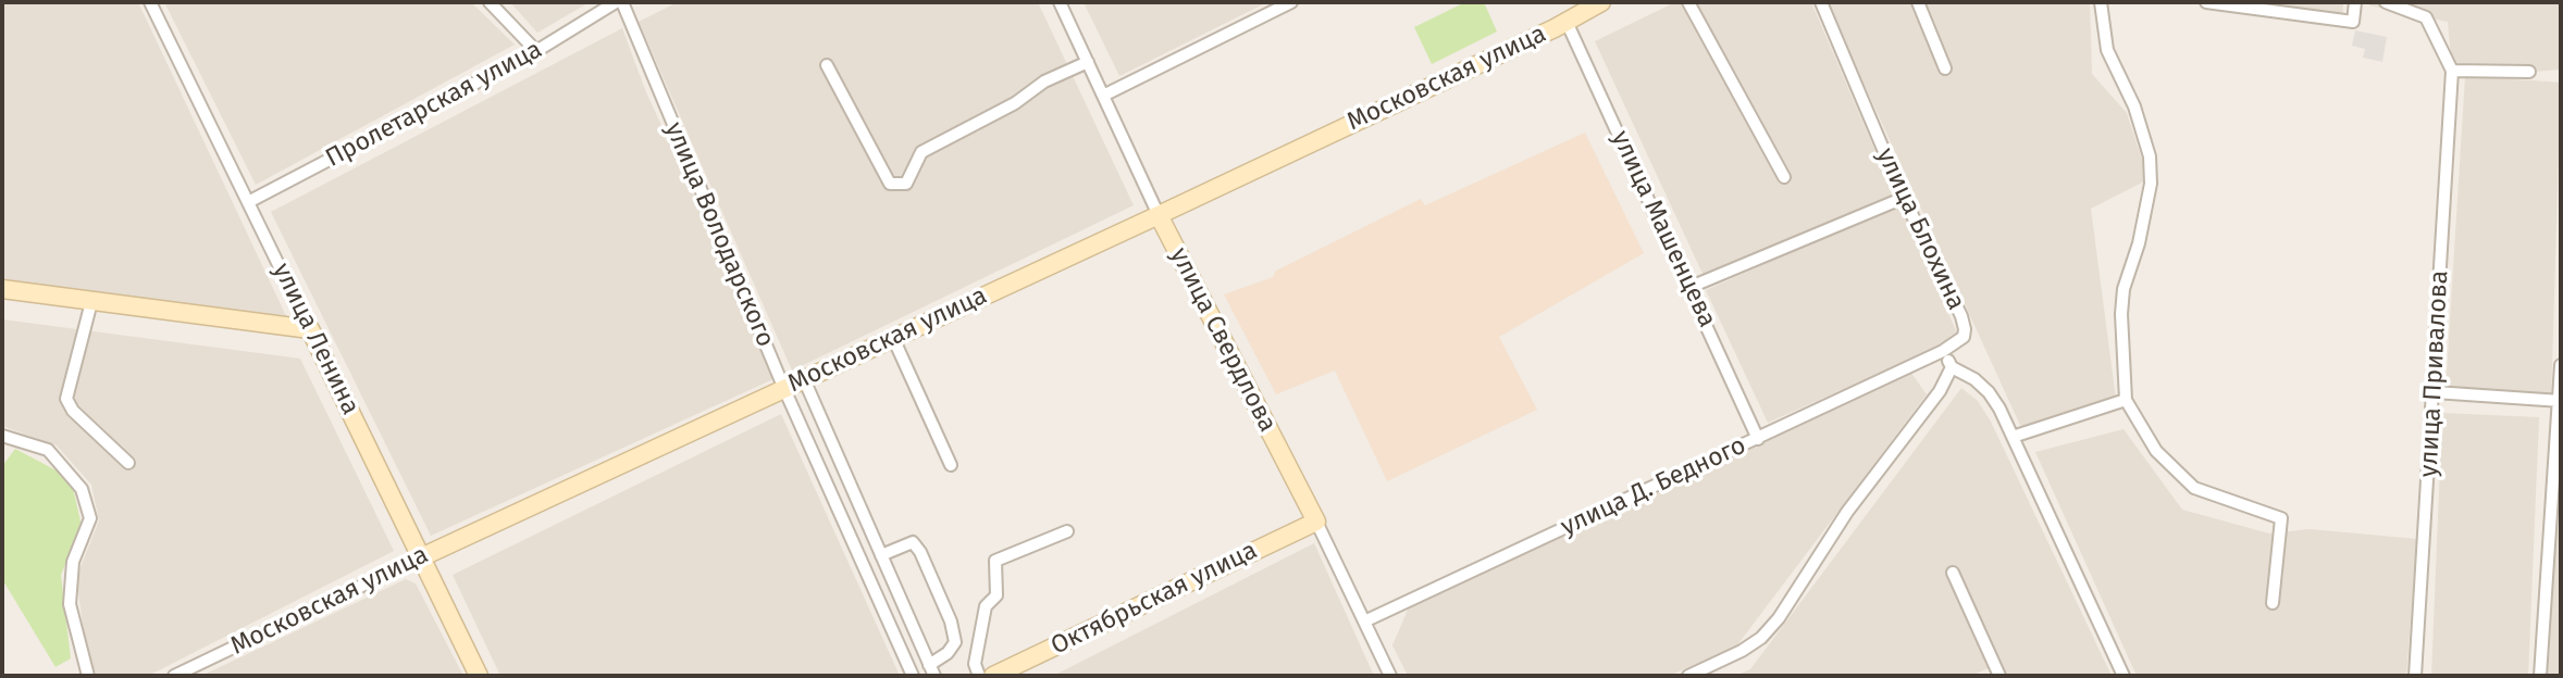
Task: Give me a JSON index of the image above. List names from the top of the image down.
{
  "streets": {
    "main road": [
      "Московская улица",
      "улица Ленина",
      "улица Свердлова",
      "Октябрьская улица"
    ],
    "street": [
      "Пролетарская улица",
      "улица Машенцева",
      "улица Блохина",
      "улица Володарского",
      "улица Привалова",
      "улица Д. Бедного"
    ]
  },
  "crossings": [
    ["Московская улица", "улица Машенцева"],
    ["Московская улица", "улица Володарского"],
    ["Московская улица", "улица Ленина"],
    ["Московская улица", "улица Свердлова"],
    ["Пролетарская улица", "улица Ленина"],
    ["улица Машенцева", "улица Д. Бедного"],
    ["улица Блохина", "улица Д. Бедного"],
    ["улица Свердлова", "улица Д. Бедного"],
    ["улица Свердлова", "Октябрьская улица"]
  ]
}
